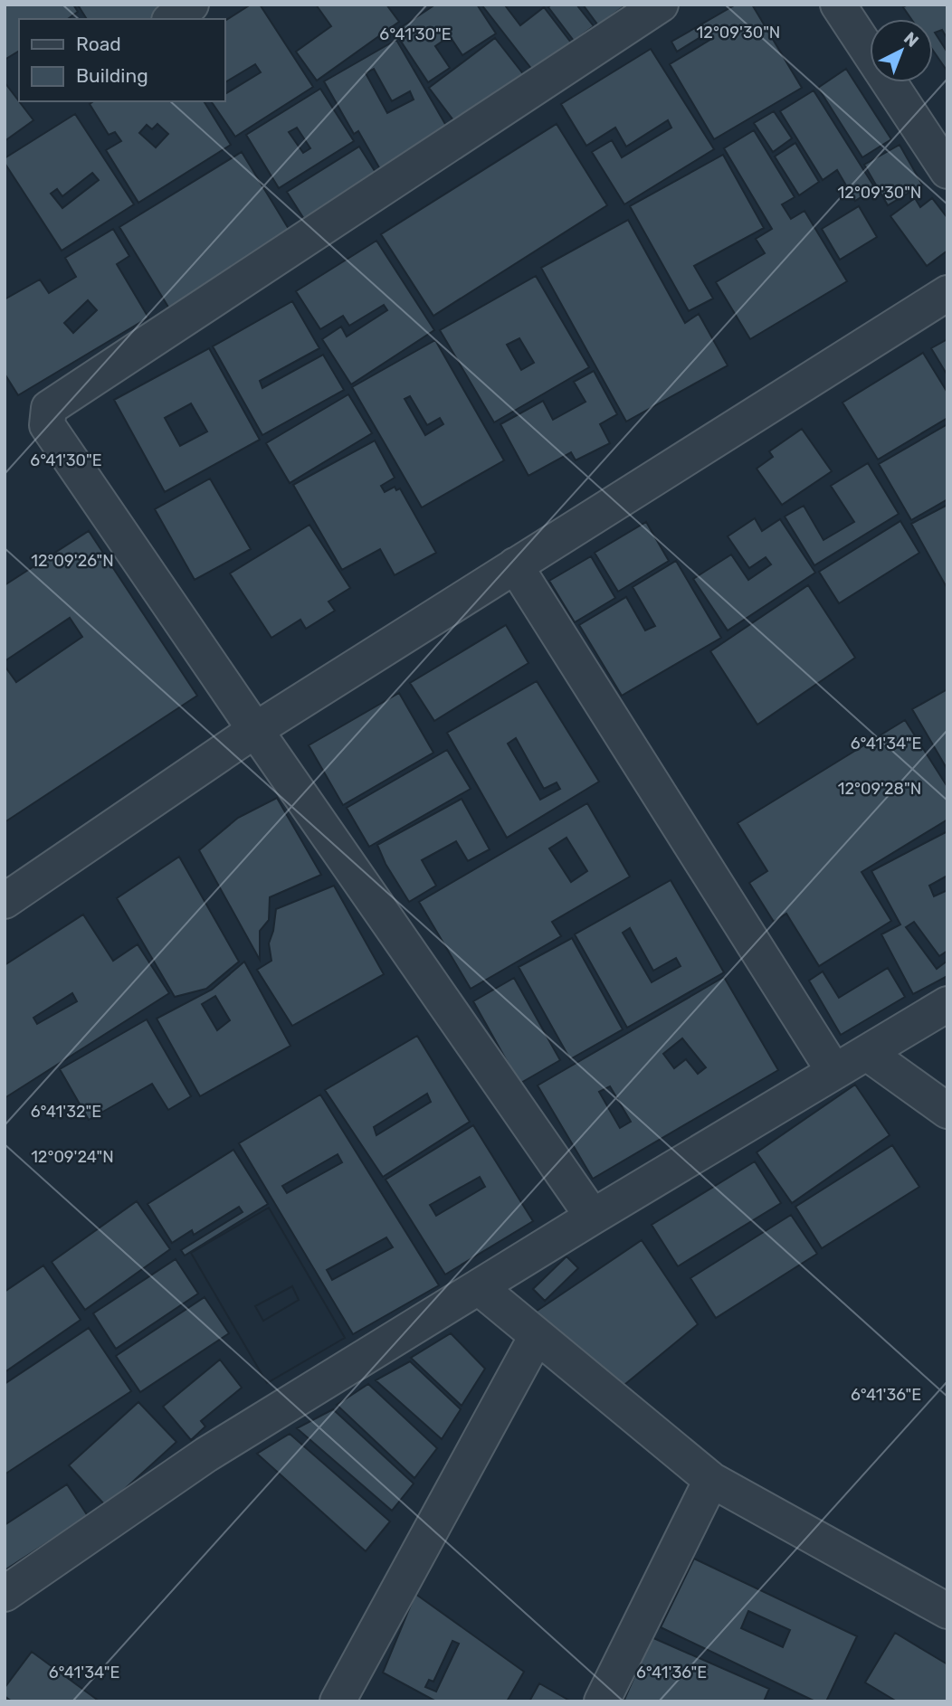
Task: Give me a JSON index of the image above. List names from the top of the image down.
{
  "legend": ["Road", "Building"],
  "north": "top right",
  "coordinates": [
    "12°09'30\"N",
    "6°41'30\"E",
    "12°09'26\"N",
    "6°41'34\"E",
    "12°09'28\"N",
    "6°41'32\"E",
    "12°09'24\"N",
    "6°41'36\"E"
  ]
}
